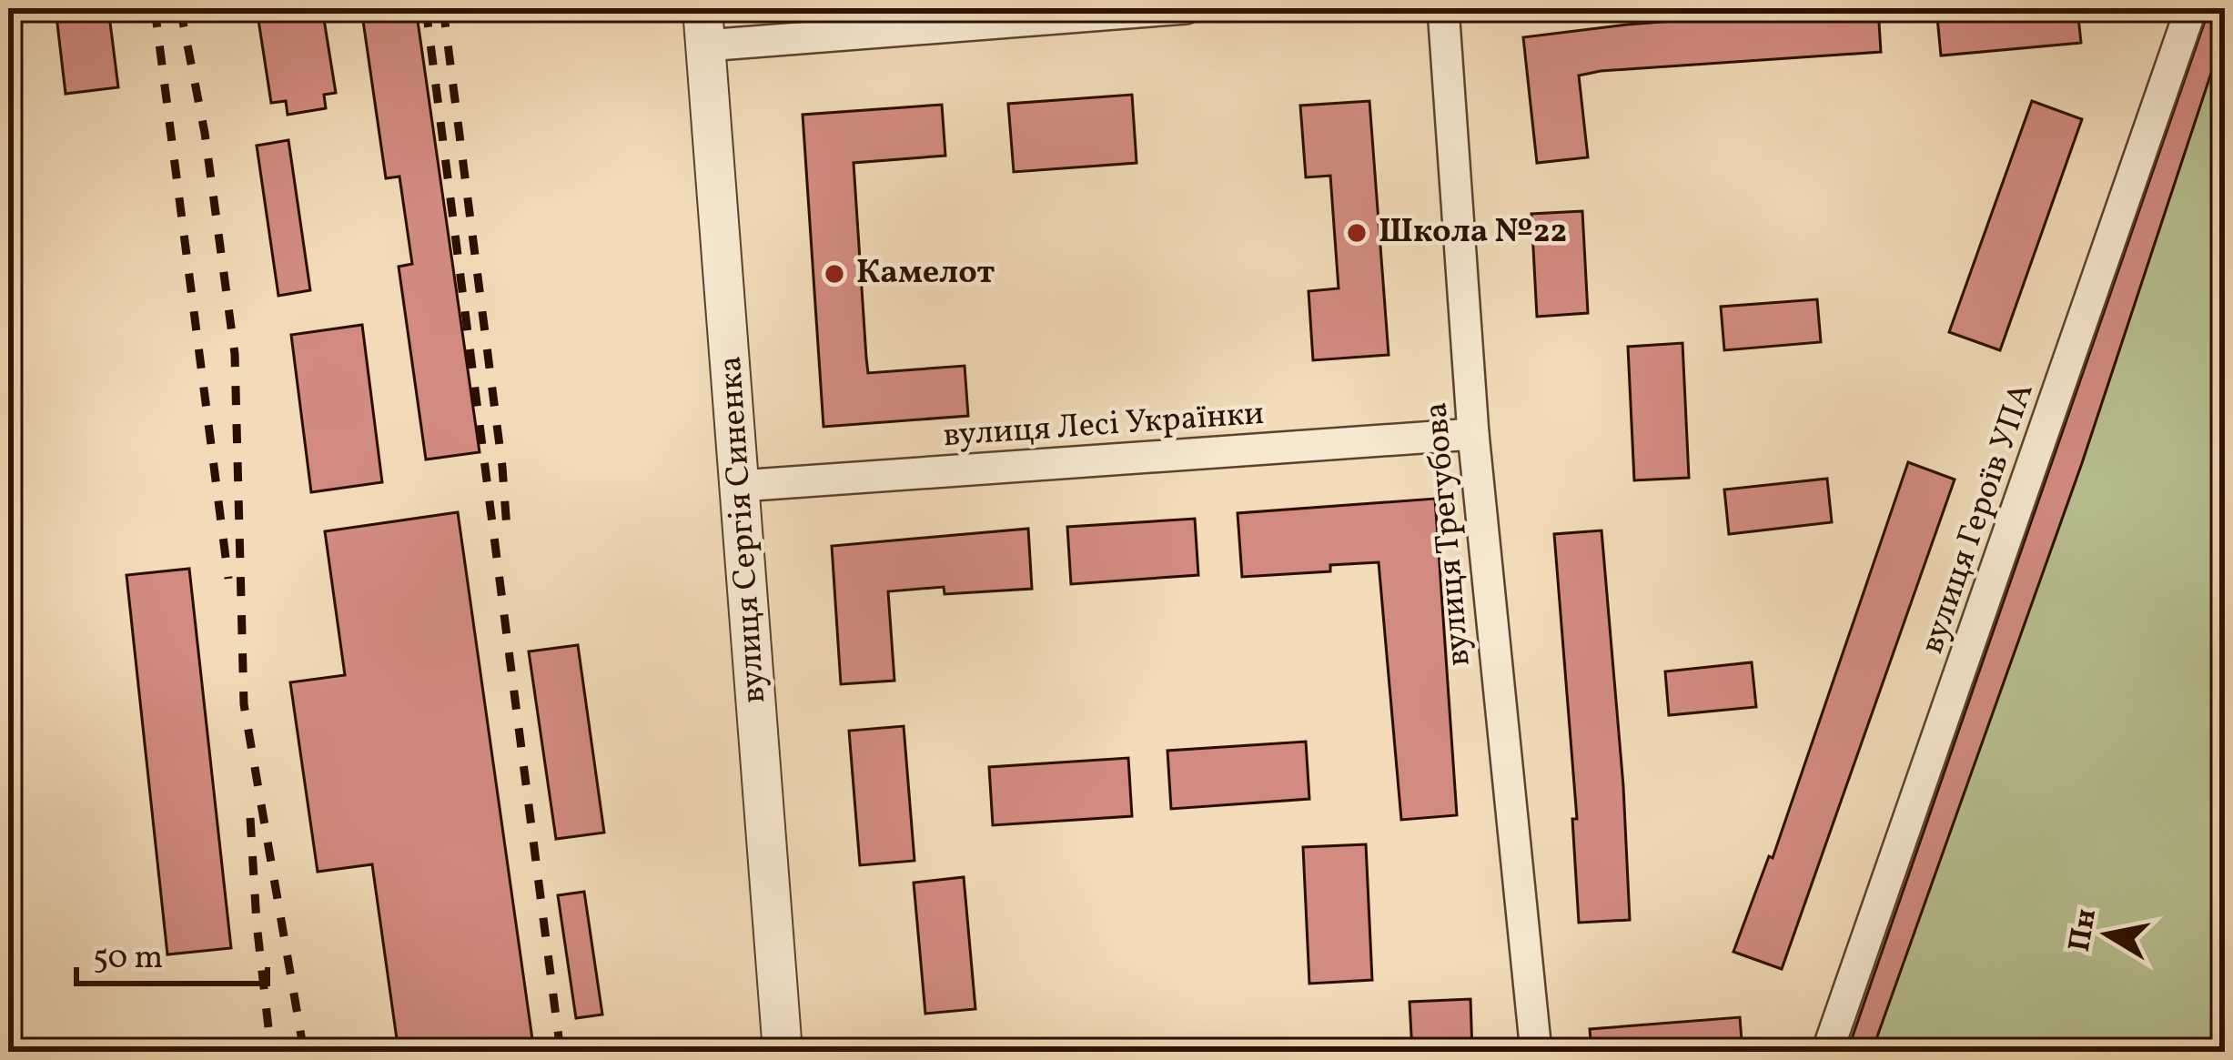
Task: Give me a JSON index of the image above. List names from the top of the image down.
{
  "streets": {
    "street": [
      "вулиця Лесі Українки",
      "вулиця Героїв УПА",
      "вулиця Сергія Синенка",
      "вулиця Трегубова"
    ]
  },
  "crossings": [
    ["вулиця Лесі Українки", "вулиця Сергія Синенка"],
    ["вулиця Лесі Українки", "вулиця Трегубова"]
  ],
  "places": ["Школа №22", "Камелот"],
  "scale_bar": "50 m",
  "north": "left"
}
